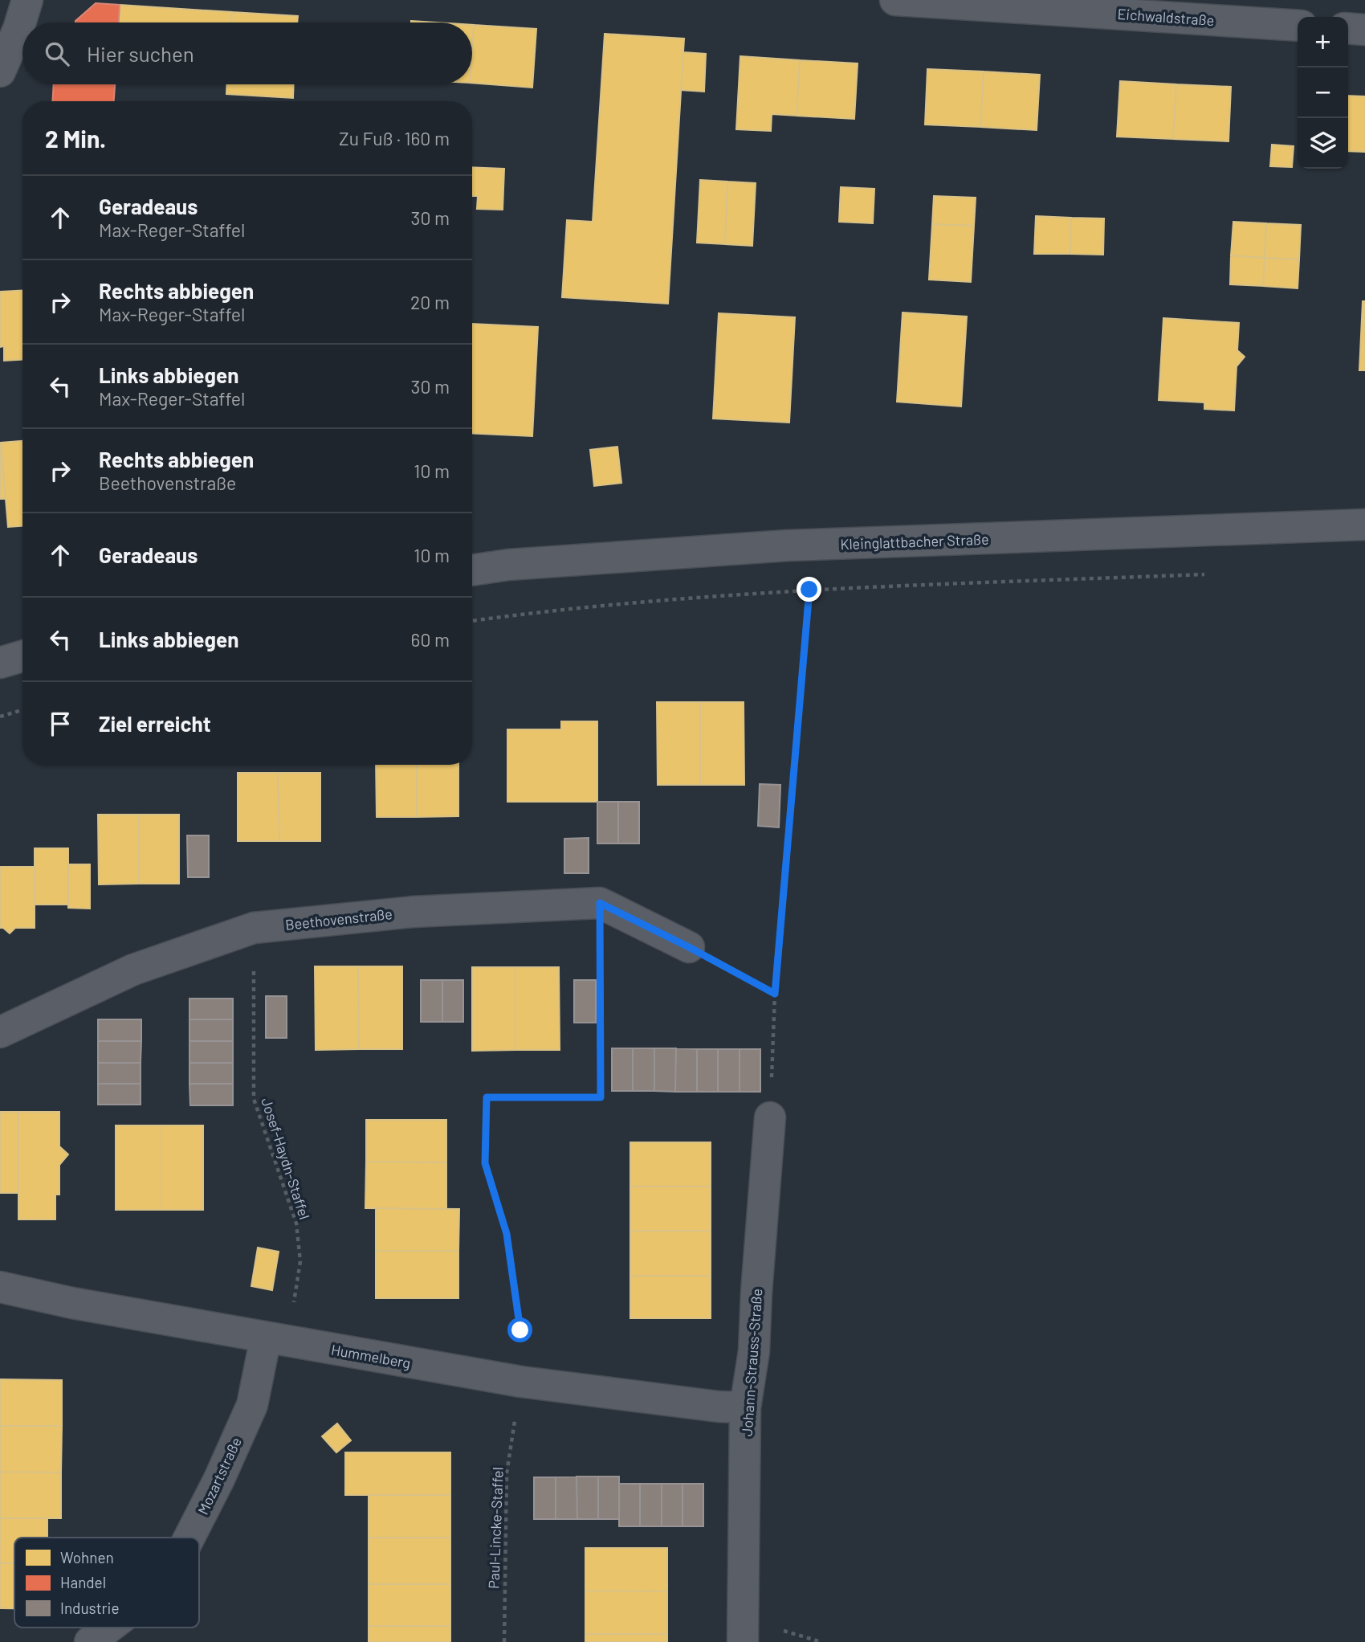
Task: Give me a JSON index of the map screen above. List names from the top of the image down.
{
  "streets": {
    "street": [
      "Eichwaldstraße",
      "Kleinglattbacher Straße",
      "Beethovenstraße",
      "Hummelberg",
      "Johann-Strauss-Straße",
      "Mozartstraße"
    ],
    "path": ["Josef-Haydn-Staffel", "Paul-Lincke-Staffel"]
  },
  "crossings": [
    ["Beethovenstraße", "Josef-Haydn-Staffel"],
    ["Hummelberg", "Johann-Strauss-Straße"],
    ["Hummelberg", "Mozartstraße"],
    ["Hummelberg", "Paul-Lincke-Staffel"]
  ],
  "legend": ["Wohnen", "Handel", "Industrie"],
  "page": {
    "map_buttons": ["+", "−"],
    "search": "Hier suchen",
    "heading": ["2 Min.", "Zu Fuß · 160 m"],
    "list": [
      ["Geradeaus", "Max-Reger-Staffel", "30 m"],
      ["Rechts abbiegen", "Max-Reger-Staffel", "20 m"],
      ["Links abbiegen", "Max-Reger-Staffel", "30 m"],
      ["Rechts abbiegen", "Beethovenstraße", "10 m"],
      ["Geradeaus", "10 m"],
      ["Links abbiegen", "60 m"],
      "Ziel erreicht"
    ]
  }
}
